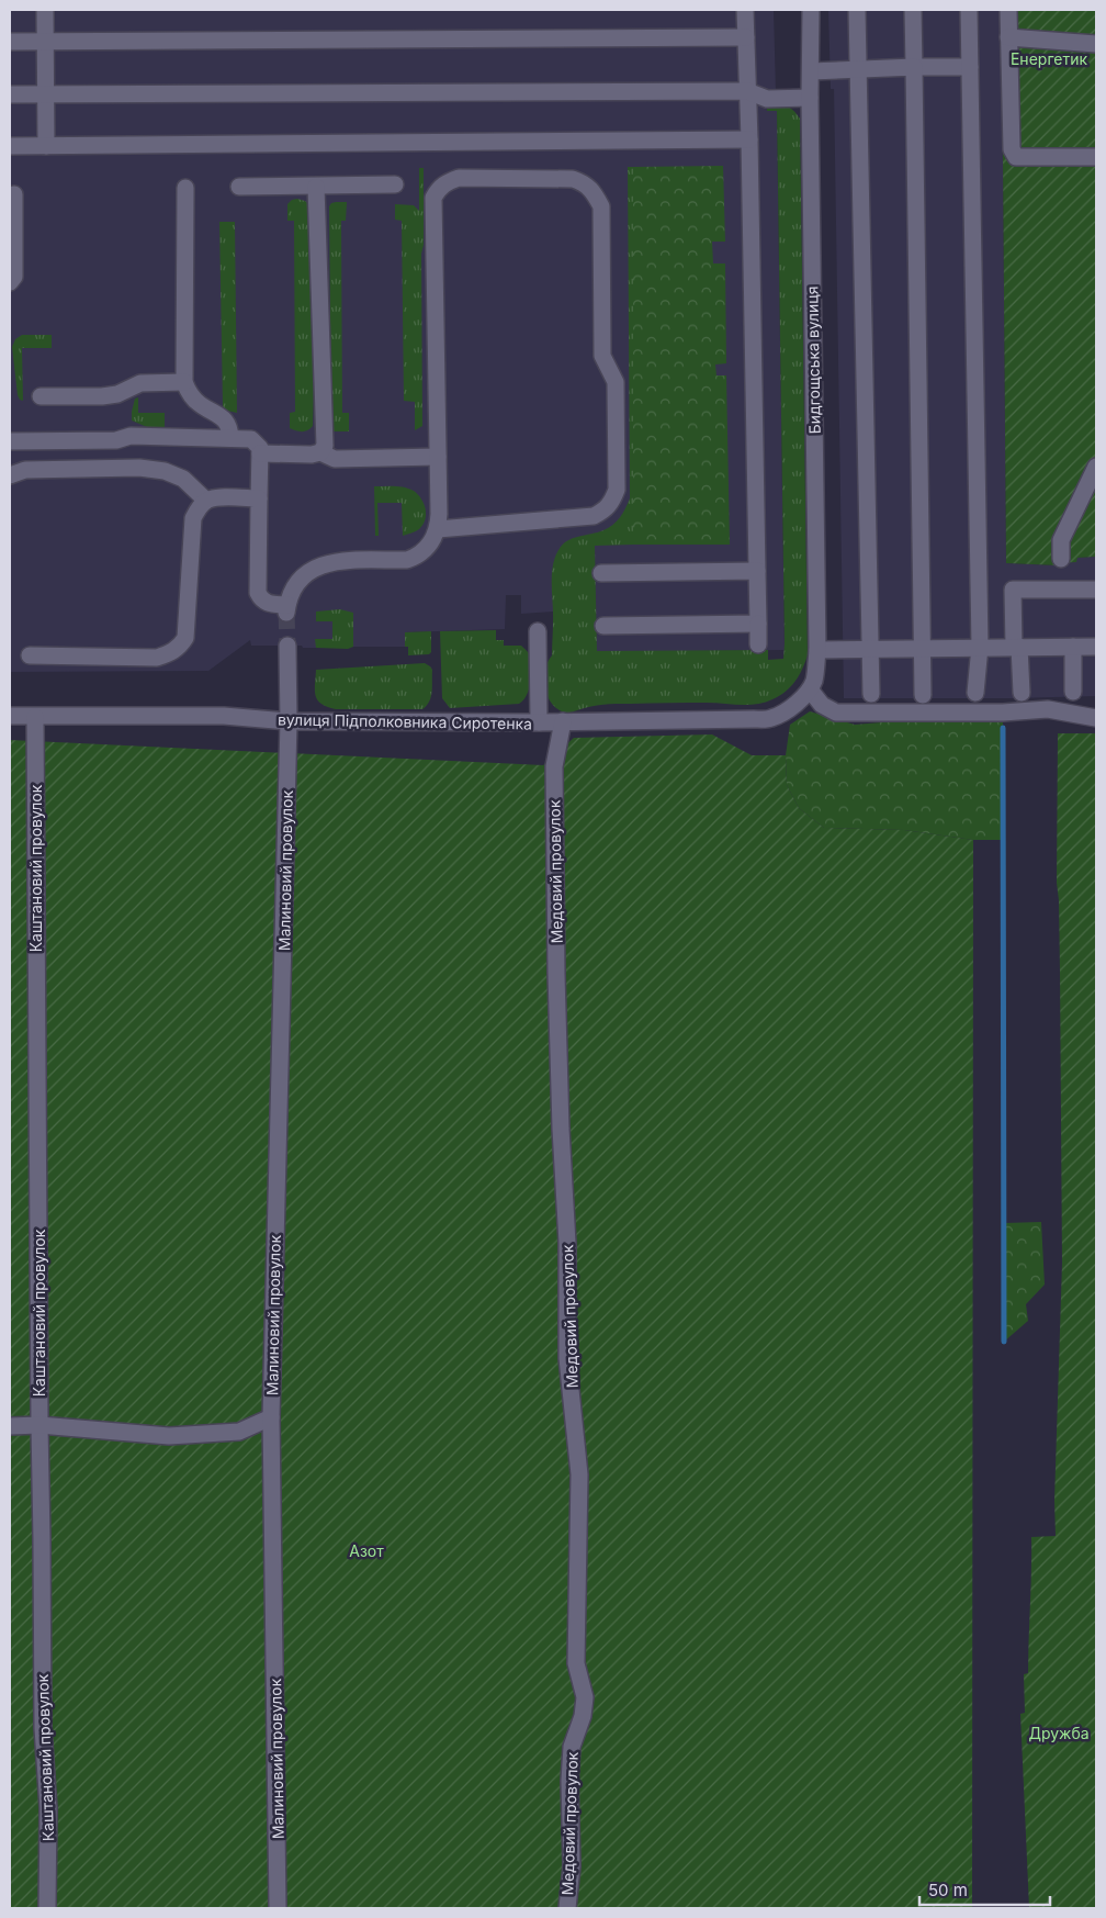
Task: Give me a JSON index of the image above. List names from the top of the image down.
{
  "streets": {
    "street": [
      "Бидгощська вулиця",
      "вулиця Підполковника Сиротенка",
      "Каштановий провулок",
      "Малиновий провулок",
      "Медовий провулок"
    ]
  },
  "crossings": [
    ["Бидгощська вулиця", "вулиця Підполковника Сиротенка"],
    ["вулиця Підполковника Сиротенка", "Каштановий провулок"],
    ["вулиця Підполковника Сиротенка", "Малиновий провулок"],
    ["вулиця Підполковника Сиротенка", "Медовий провулок"]
  ],
  "parks": ["Енергетик", "Азот", "Дружба"],
  "scale_bar": "50 m"
}
